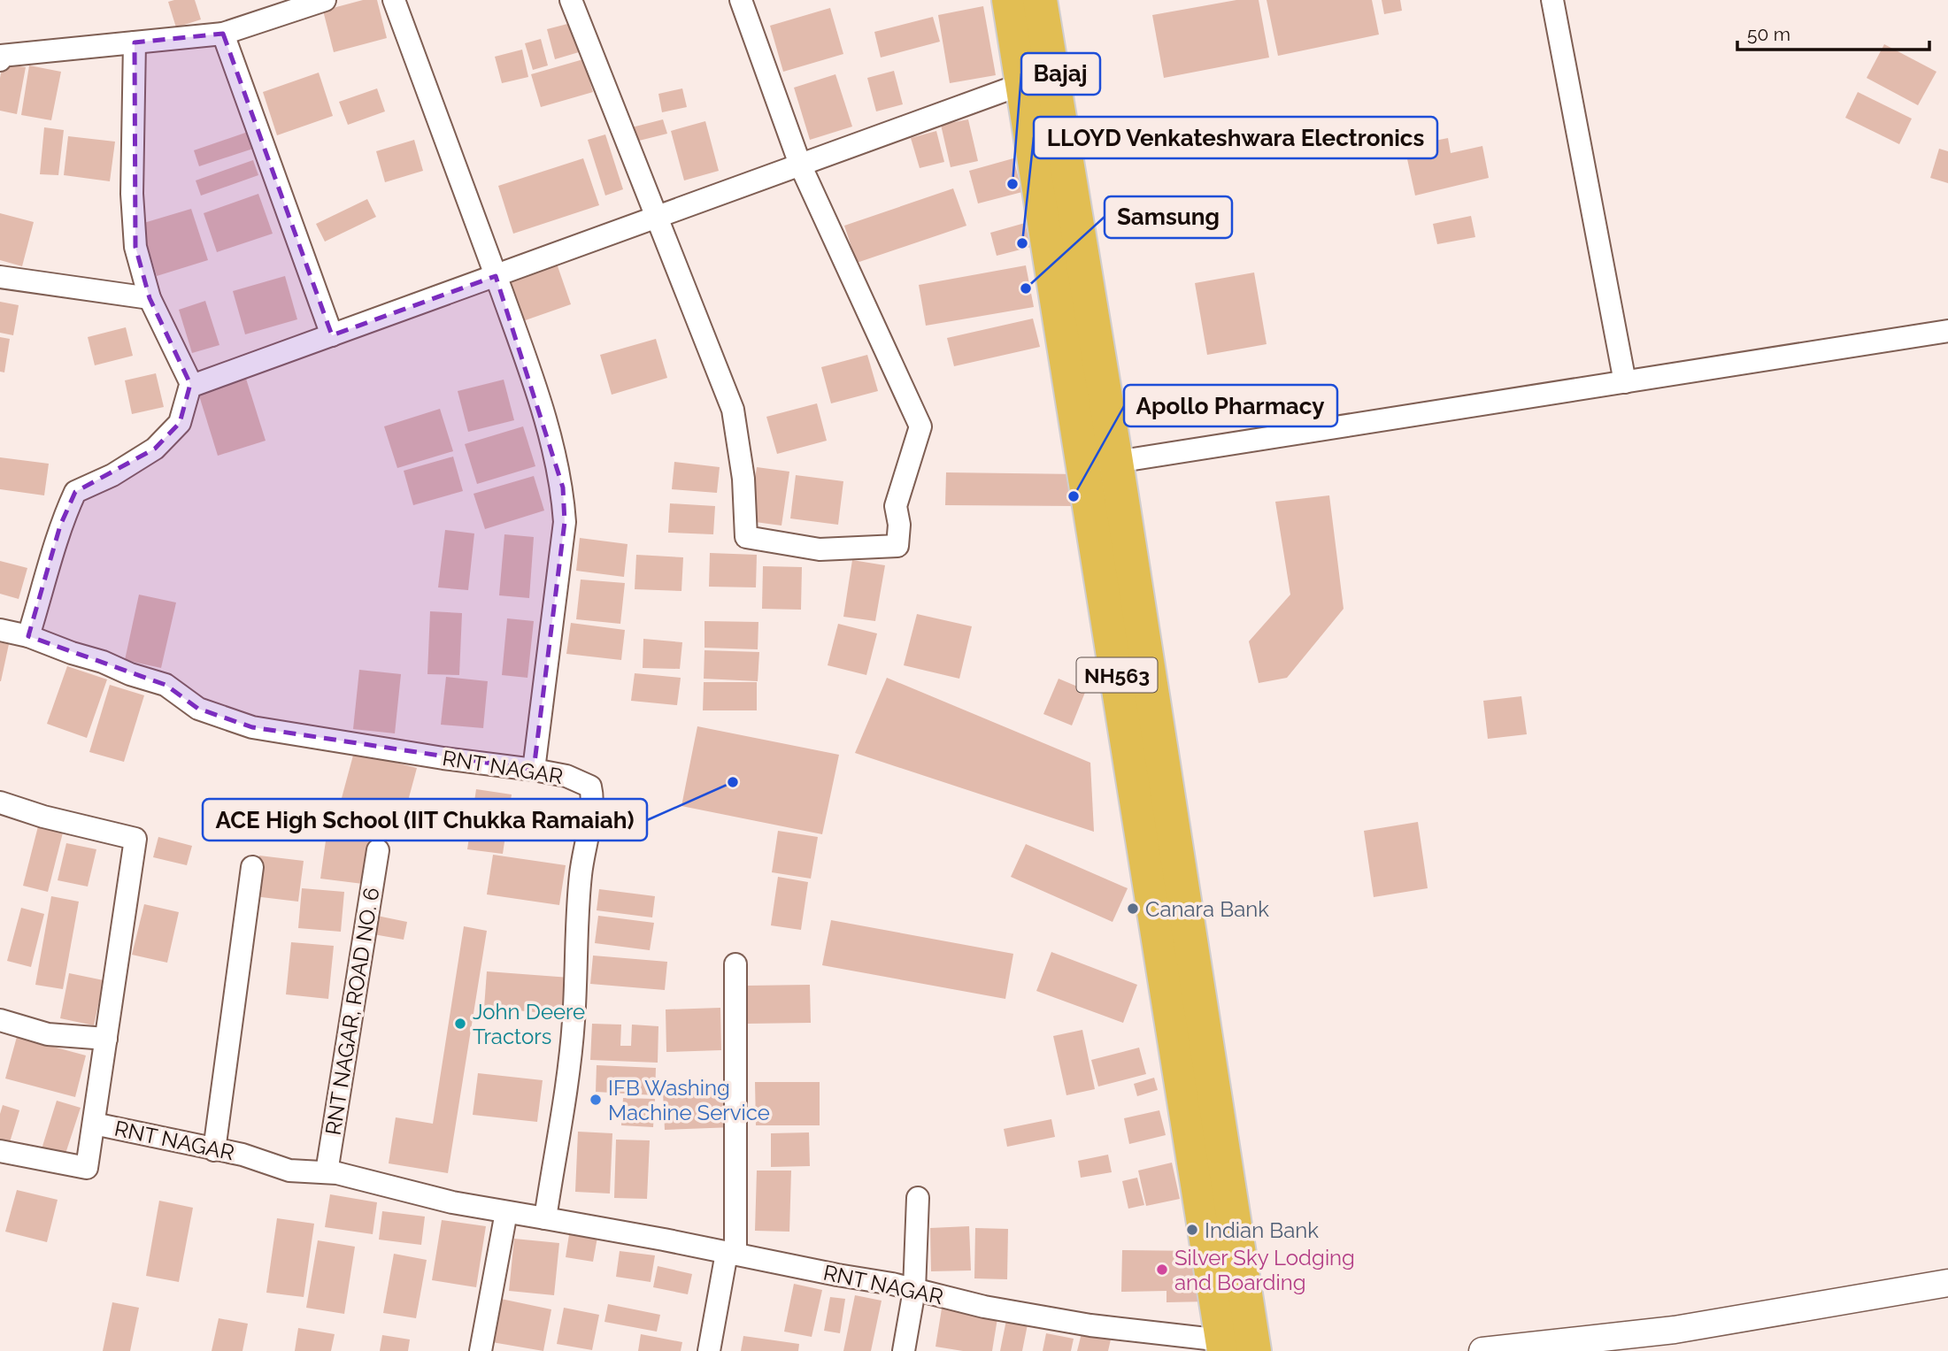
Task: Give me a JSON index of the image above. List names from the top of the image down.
{
  "streets": {
    "highway": ["NH563"],
    "street": ["RNT NAGAR", "RNT NAGAR, ROAD NO. 6"]
  },
  "crossings": [
    ["NH563", "RNT NAGAR"],
    ["RNT NAGAR", "RNT NAGAR, ROAD NO. 6"]
  ],
  "places": [
    "Bajaj",
    "LLOYD Venkateshwara Electronics",
    "Samsung",
    "Apollo Pharmacy",
    "ACE High School (IIT Chukka Ramaiah)",
    "Canara Bank",
    "John Deere Tractors",
    "IFB Washing Machine Service",
    "Indian Bank",
    "Silver Sky Lodging and Boarding"
  ],
  "scale_bar": "50 m"
}
